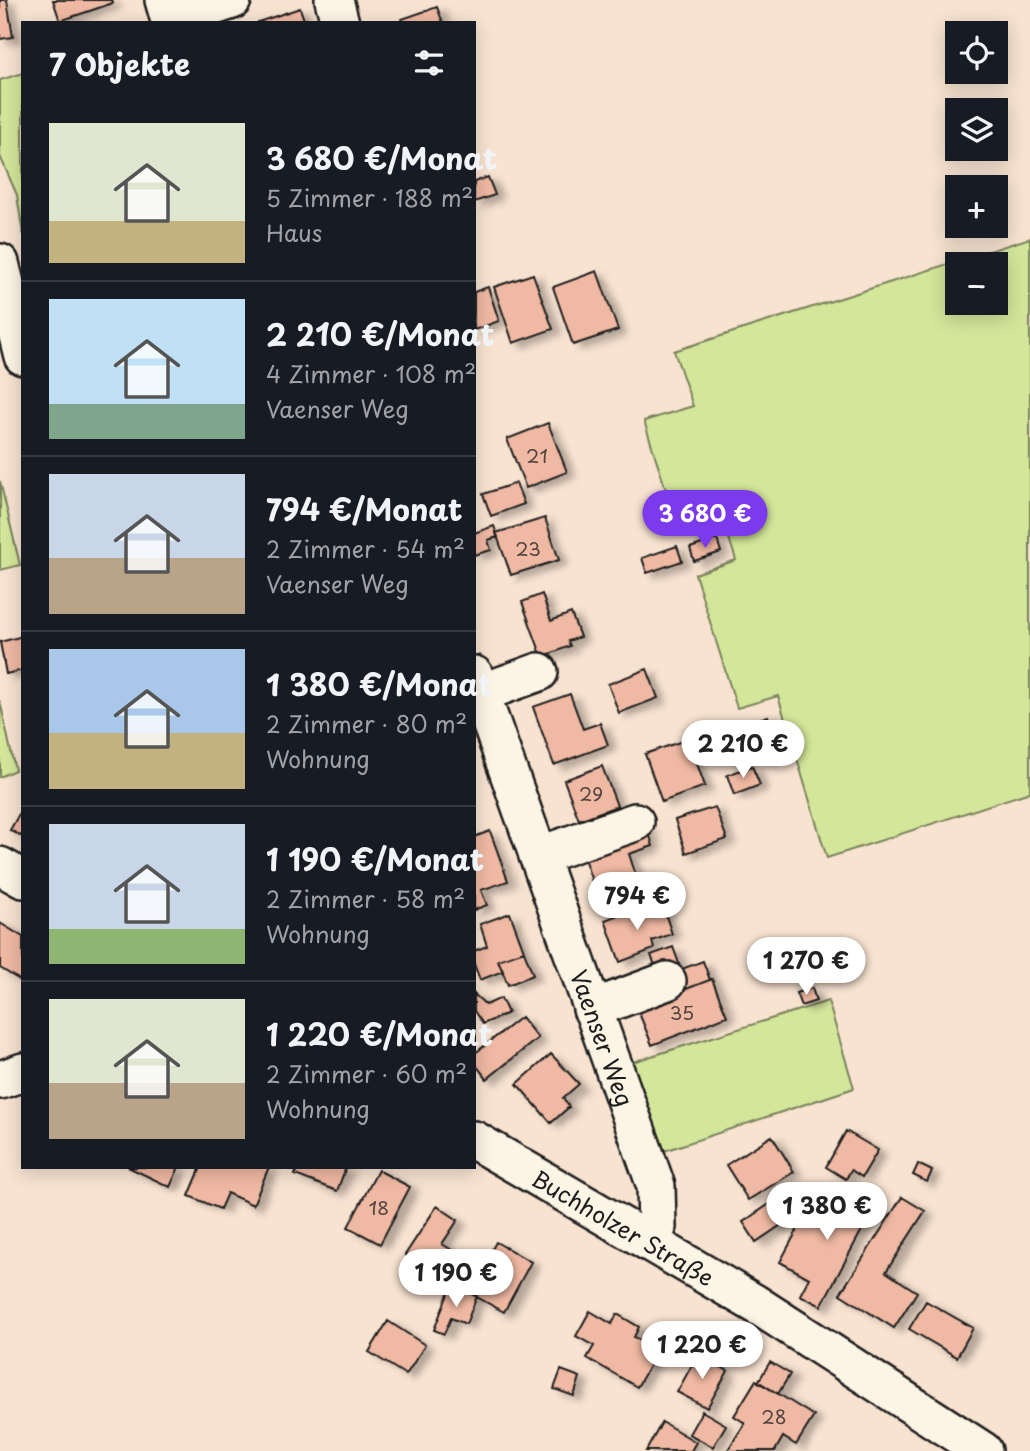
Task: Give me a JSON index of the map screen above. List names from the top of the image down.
{
  "streets": {
    "street": ["Vaenser Weg", "Buchholzer Straße"]
  },
  "crossings": [
    ["Vaenser Weg", "Buchholzer Straße"]
  ],
  "house_numbers": [
    "21",
    "23",
    "29",
    "35",
    "18",
    "28"
  ],
  "page": {
    "map_buttons": ["+", "−"],
    "heading": "7 Objekte",
    "list": [
      {
        "name": "3 680 €/Monat",
        "note": "5 Zimmer · 188 m² · Haus"
      },
      {
        "name": "2 210 €/Monat",
        "note": "4 Zimmer · 108 m² · Vaenser Weg"
      },
      {
        "name": "794 €/Monat",
        "note": "2 Zimmer · 54 m² · Vaenser Weg"
      },
      {
        "name": "1 380 €/Monat",
        "note": "2 Zimmer · 80 m² · Wohnung"
      },
      {
        "name": "1 190 €/Monat",
        "note": "2 Zimmer · 58 m² · Wohnung"
      },
      {
        "name": "1 220 €/Monat",
        "note": "2 Zimmer · 60 m² · Wohnung"
      }
    ],
    "price": [
      "3 680 €",
      "2 210 €",
      "794 €",
      "1 270 €",
      "1 380 €",
      "1 190 €",
      "1 220 €"
    ]
  }
}
